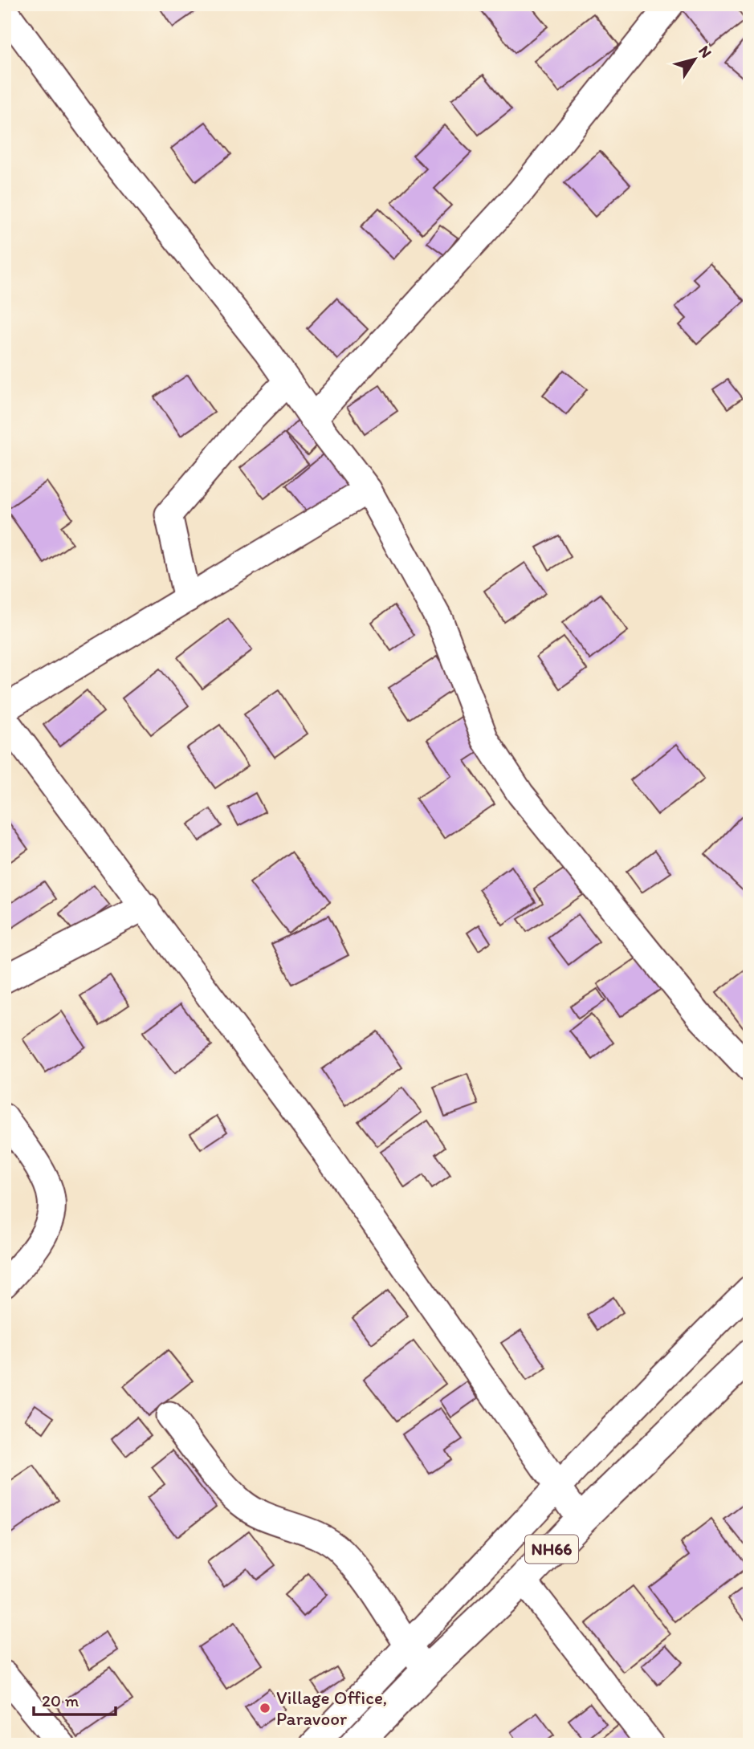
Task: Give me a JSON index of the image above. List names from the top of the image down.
{
  "streets": {
    "highway": ["NH66"]
  },
  "places": ["Village Office, Paravoor"],
  "scale_bar": "20 m",
  "north": "top right"
}
